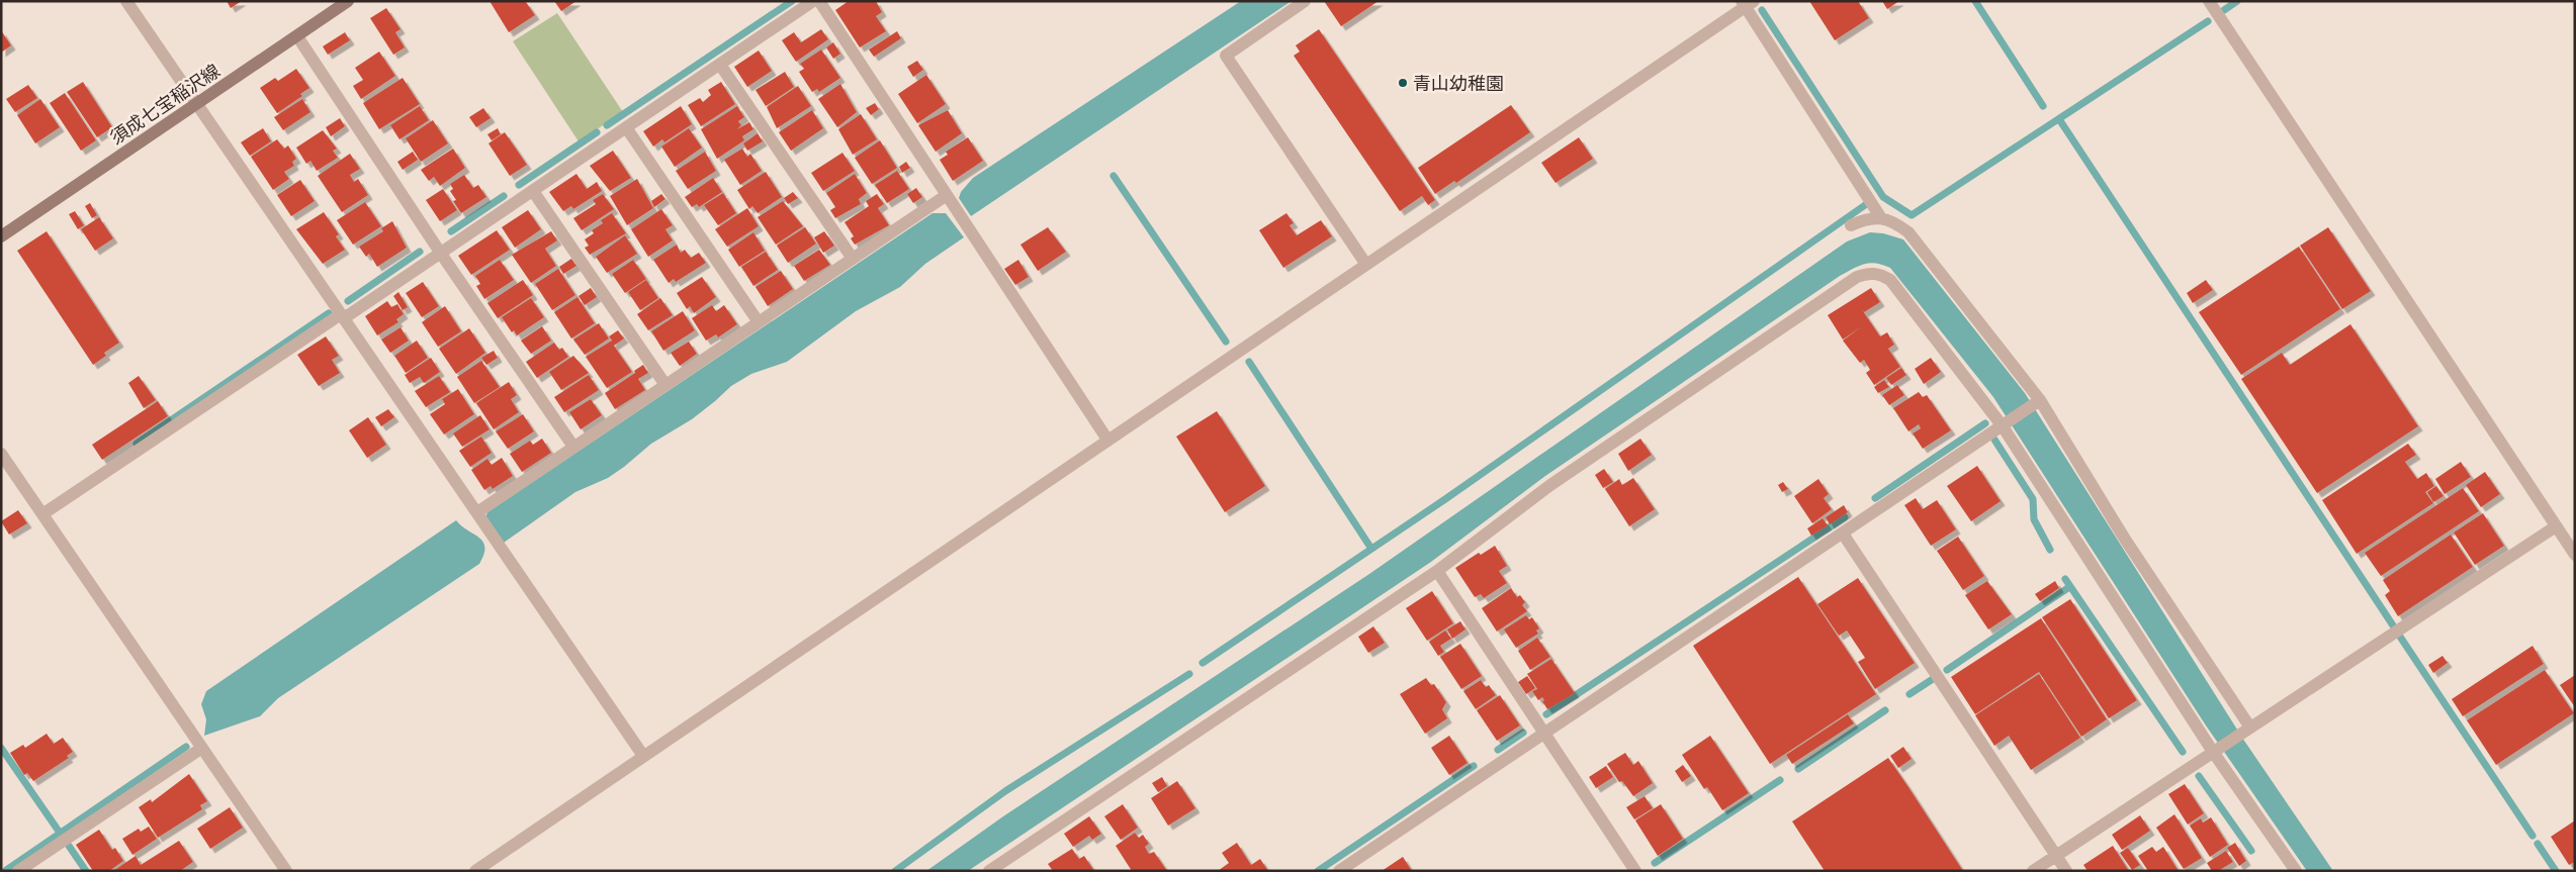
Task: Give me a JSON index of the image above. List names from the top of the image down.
{
  "streets": {
    "main road": ["須成七宝稲沢線"]
  },
  "places": ["青山幼稚園"]
}
